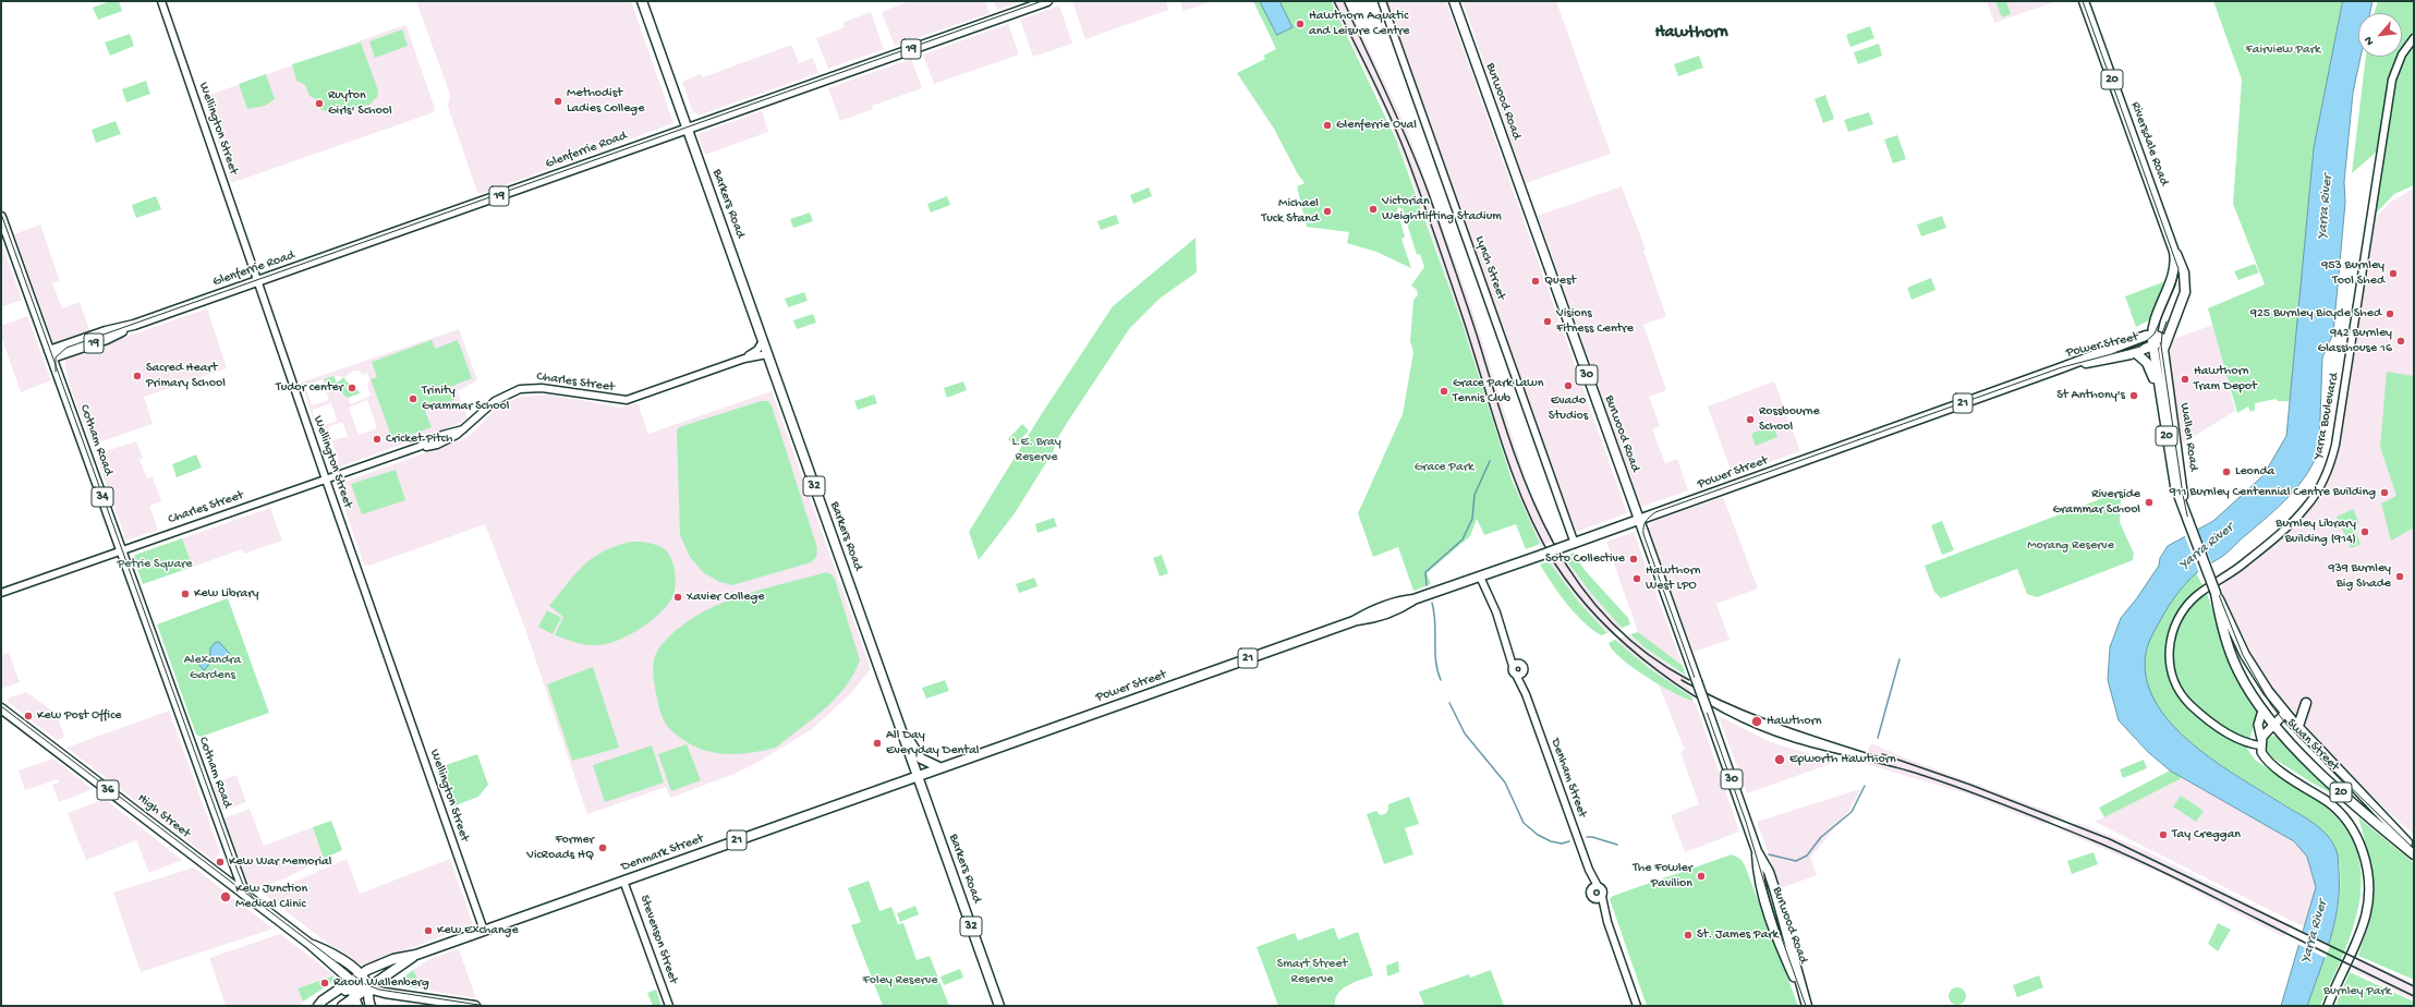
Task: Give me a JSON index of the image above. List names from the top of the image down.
{
  "streets": {
    "main road": [
      "19",
      "20",
      "Burwood Road",
      "Riversdale Road",
      "Glenferrie Road",
      "Barkers Road",
      "Power Street",
      "30",
      "21",
      "Wallen Road",
      "Cotham Road",
      "32",
      "34",
      "Swan Street",
      "36",
      "High Street",
      "Denmark Street"
    ],
    "street": [
      "Wellington Street",
      "Lynch Street",
      "Charles Street",
      "Yarra Boulevard",
      "Denham Street",
      "Stevenson Street"
    ]
  },
  "crossings": [
    ["20", "Riversdale Road"],
    ["20", "Power Street"],
    ["20", "Wallen Road"],
    ["Burwood Road", "Power Street"],
    ["Wellington Street", "Glenferrie Road"],
    ["Wellington Street", "Charles Street"],
    ["Wellington Street", "Denmark Street"],
    ["Riversdale Road", "Power Street"],
    ["Riversdale Road", "Wallen Road"],
    ["Glenferrie Road", "Barkers Road"],
    ["Glenferrie Road", "Cotham Road"],
    ["Barkers Road", "Power Street"],
    ["Barkers Road", "Charles Street"],
    ["Barkers Road", "Denmark Street"],
    ["Lynch Street", "Power Street"],
    ["Power Street", "Wallen Road"],
    ["Power Street", "Denmark Street"],
    ["Charles Street", "Cotham Road"],
    ["21", "High Street"],
    ["21", "Denmark Street"],
    ["Wallen Road", "Swan Street"],
    ["Cotham Road", "High Street"],
    ["High Street", "Denmark Street"],
    ["Denmark Street", "Stevenson Street"]
  ],
  "districts": ["Hawthorn"],
  "water": ["Yarra River"],
  "parks": [
    "Fairview Park",
    "L.E. Bray Reserve",
    "Grace Park",
    "Morang Reserve",
    "Petrie Square",
    "Alexandra Gardens",
    "Smart Street Reserve",
    "Foley Reserve",
    "Burnley Park"
  ],
  "places": [
    "Hawthorn Aquatic and Leisure Centre",
    "Methodist Ladies College",
    "Ruyton Girls' School",
    "Glenferrie Oval",
    "Victorian Weightlifting Stadium",
    "Michael Tuck Stand",
    "953 Burnley Tool Shed",
    "Quest",
    "925 Burnley Bicycle Shed",
    "Visions Fitness Centre",
    "942 Burnley Glasshouse 16",
    "Sacred Heart Primary School",
    "Hawthorn Tram Depot",
    "Evado Studios",
    "Tudor center",
    "Grace Park Lawn Tennis Club",
    "St Anthony's",
    "Trinity Grammar School",
    "Rossbourne School",
    "Cricket Pitch",
    "Leonda",
    "911 Burnley Centennial Centre Building",
    "Riverside Grammar School",
    "Burnley Library Building (914)",
    "Soto Collective",
    "939 Burnley Big Shade",
    "Hawthorn West LPO",
    "Kew Library",
    "Xavier College",
    "Kew Post Office",
    "Hawthorn",
    "All Day Everyday Dental",
    "Epworth Hawthorn",
    "Tay Creggan",
    "Former VicRoads HQ",
    "Kew War Memorial",
    "The Fowler Pavilion",
    "Kew Junction Medical Clinic",
    "Kew Exchange",
    "St. James Park",
    "Raoul Wallenberg"
  ],
  "north": "bottom left"
}
